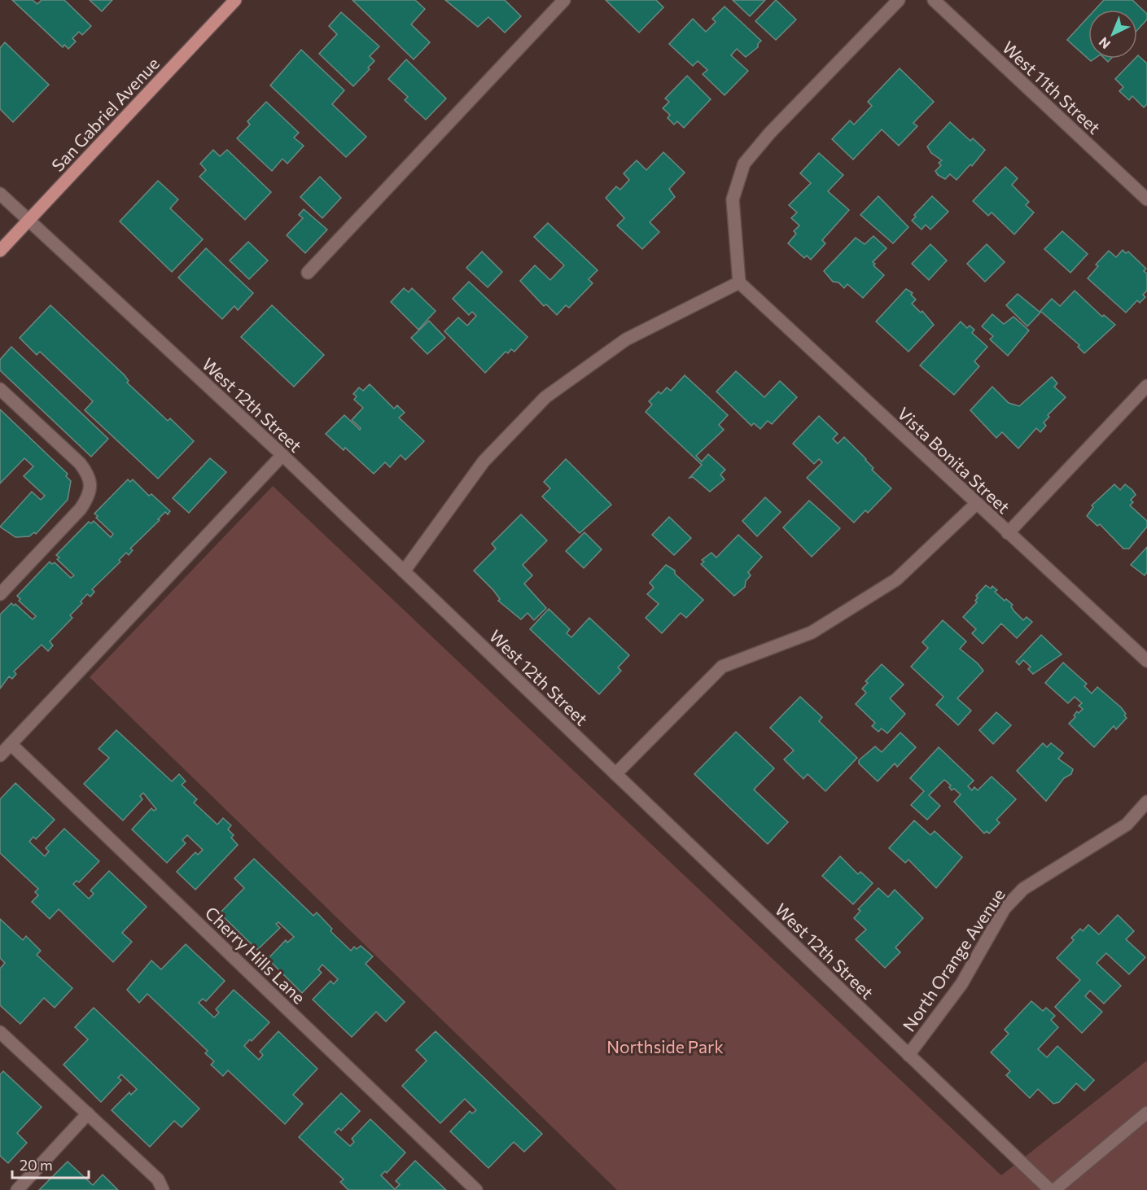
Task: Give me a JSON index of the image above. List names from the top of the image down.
{
  "streets": {
    "main road": ["San Gabriel Avenue"],
    "street": [
      "West 11th Street",
      "West 12th Street",
      "Vista Bonita Street",
      "Cherry Hills Lane",
      "North Orange Avenue"
    ]
  },
  "crossings": [
    ["San Gabriel Avenue", "West 12th Street"],
    ["West 12th Street", "North Orange Avenue"]
  ],
  "parks": ["Northside Park"],
  "scale_bar": "20 m",
  "north": "bottom left"
}
